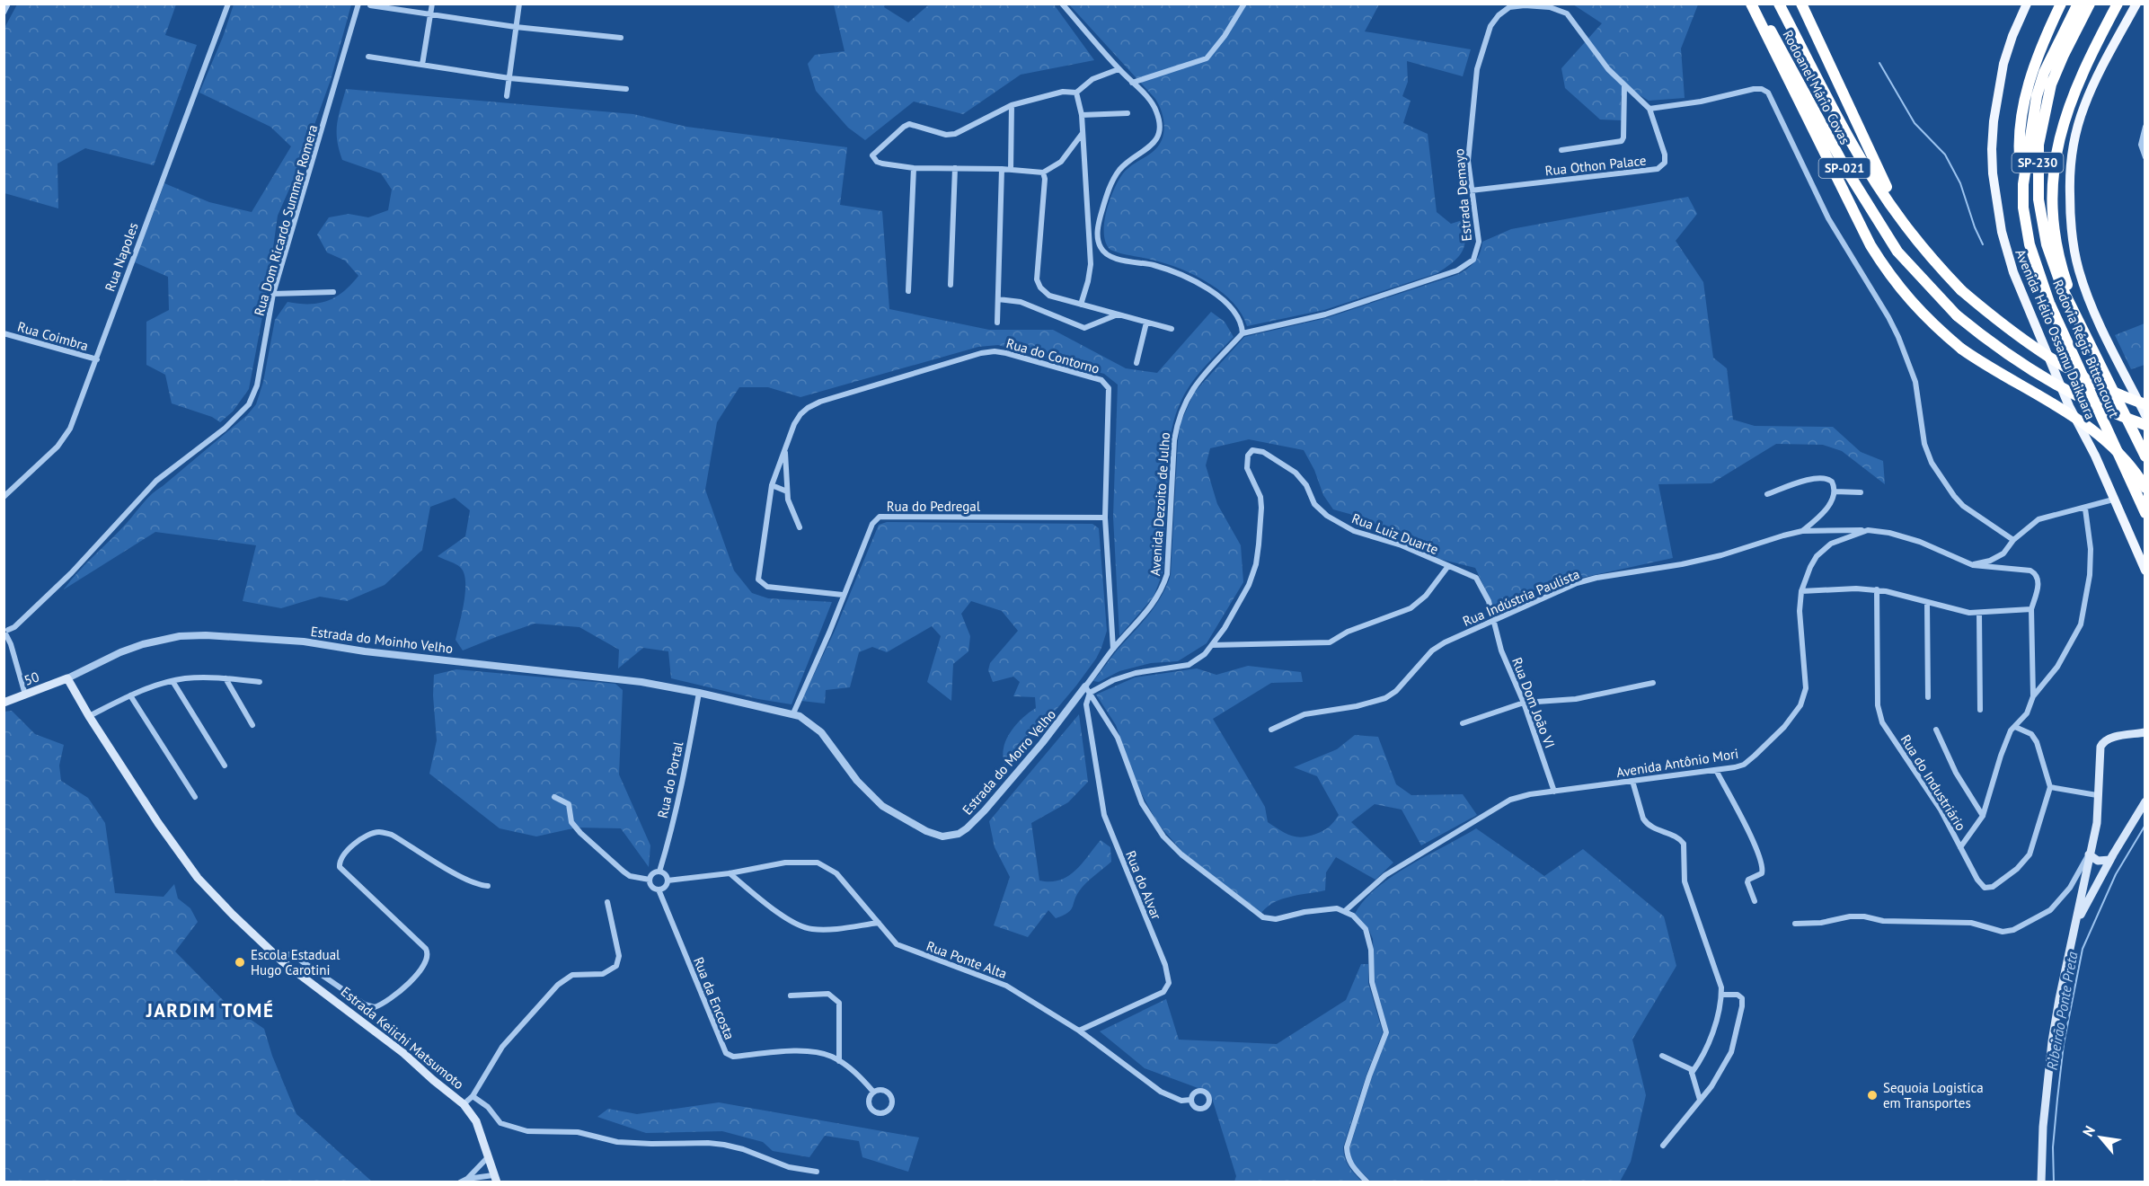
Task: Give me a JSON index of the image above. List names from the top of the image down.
{
  "streets": {
    "highway": [
      "Rodoanel Mário Covas",
      "SP-230",
      "SP-021",
      "Rodovia Régis Bittencourt"
    ],
    "main road": ["Avenida Hélio Ossamu Daikuara", "50", "Estrada Keiichi Matsumoto"],
    "street": [
      "Rua Othon Palace",
      "Estrada Demayo",
      "Rua Dom Ricardo Summer Romera",
      "Rua Napoles",
      "Rua Coimbra",
      "Rua do Contorno",
      "Avenida Dezoito de Julho",
      "Rua do Pedregal",
      "Rua Luiz Duarte",
      "Rua Indústria Paulista",
      "Estrada do Moinho Velho",
      "Rua Dom João VI",
      "Estrada do Morro Velho",
      "Avenida Antônio Mori",
      "Rua do Portal",
      "Rua do Industriário",
      "Rua do Alvar",
      "Rua Ponte Alta",
      "Rua da Encosta"
    ]
  },
  "crossings": [
    ["Rua Othon Palace", "Estrada Demayo"],
    ["Estrada Demayo", "Avenida Dezoito de Julho"],
    ["Rua Napoles", "Rua Coimbra"],
    ["Rua do Contorno", "Avenida Dezoito de Julho"],
    ["Rua do Contorno", "Rua do Pedregal"],
    ["Rua do Pedregal", "Estrada do Morro Velho"],
    ["Rua Luiz Duarte", "Rua Indústria Paulista"],
    ["Rua Luiz Duarte", "Rua Dom João VI"],
    ["Rua Indústria Paulista", "Rua Dom João VI"],
    ["Rua Indústria Paulista", "Avenida Antônio Mori"],
    ["Estrada do Moinho Velho", "50"],
    ["Estrada do Moinho Velho", "Estrada do Morro Velho"],
    ["Estrada do Moinho Velho", "Rua do Portal"],
    ["Estrada do Moinho Velho", "Estrada Keiichi Matsumoto"],
    ["50", "Estrada Keiichi Matsumoto"],
    ["Rua Dom João VI", "Avenida Antônio Mori"],
    ["Estrada do Morro Velho", "Rua do Portal"],
    ["Estrada do Morro Velho", "Rua do Alvar"],
    ["Rua do Portal", "Rua Ponte Alta"],
    ["Rua do Portal", "Rua da Encosta"],
    ["Rua do Alvar", "Rua Ponte Alta"],
    ["Rua Ponte Alta", "Rua da Encosta"]
  ],
  "districts": ["JARDIM TOMÉ"],
  "water": ["Ribeirão Ponte Preta"],
  "places": ["Escola Estadual Hugo Carotini", "Sequoia Logistica em Transportes"],
  "north": "top left"
}
